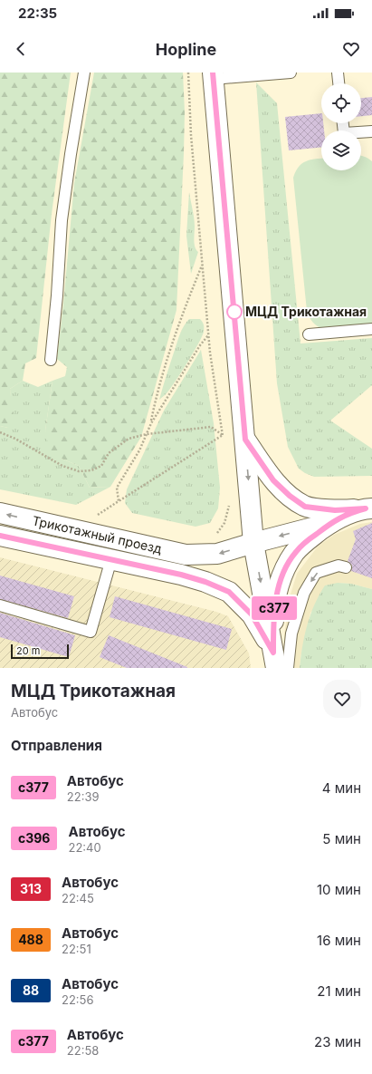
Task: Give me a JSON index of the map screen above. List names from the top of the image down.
{
  "streets": {
    "main road": ["Трикотажный проезд"]
  },
  "places": ["МЦД Трикотажная"],
  "lines": ["bus line с377"],
  "scale_bar": "20 m",
  "page": {
    "status": "22:35",
    "header": "Hopline",
    "on_map": "с377",
    "scale": "20 m",
    "heading": [
      ["МЦД Трикотажная", "Автобус"],
      "Отправления"
    ],
    "list": [
      {
        "mark": "с377",
        "name": "Автобус",
        "note": "22:39",
        "value": "4 мин"
      },
      {
        "mark": "с396",
        "name": "Автобус",
        "note": "22:40",
        "value": "5 мин"
      },
      {
        "mark": "313",
        "name": "Автобус",
        "note": "22:45",
        "value": "10 мин"
      },
      {
        "mark": "488",
        "name": "Автобус",
        "note": "22:51",
        "value": "16 мин"
      },
      {
        "mark": "88",
        "name": "Автобус",
        "note": "22:56",
        "value": "21 мин"
      },
      {
        "mark": "с377",
        "name": "Автобус",
        "note": "22:58",
        "value": "23 мин"
      }
    ]
  }
}
